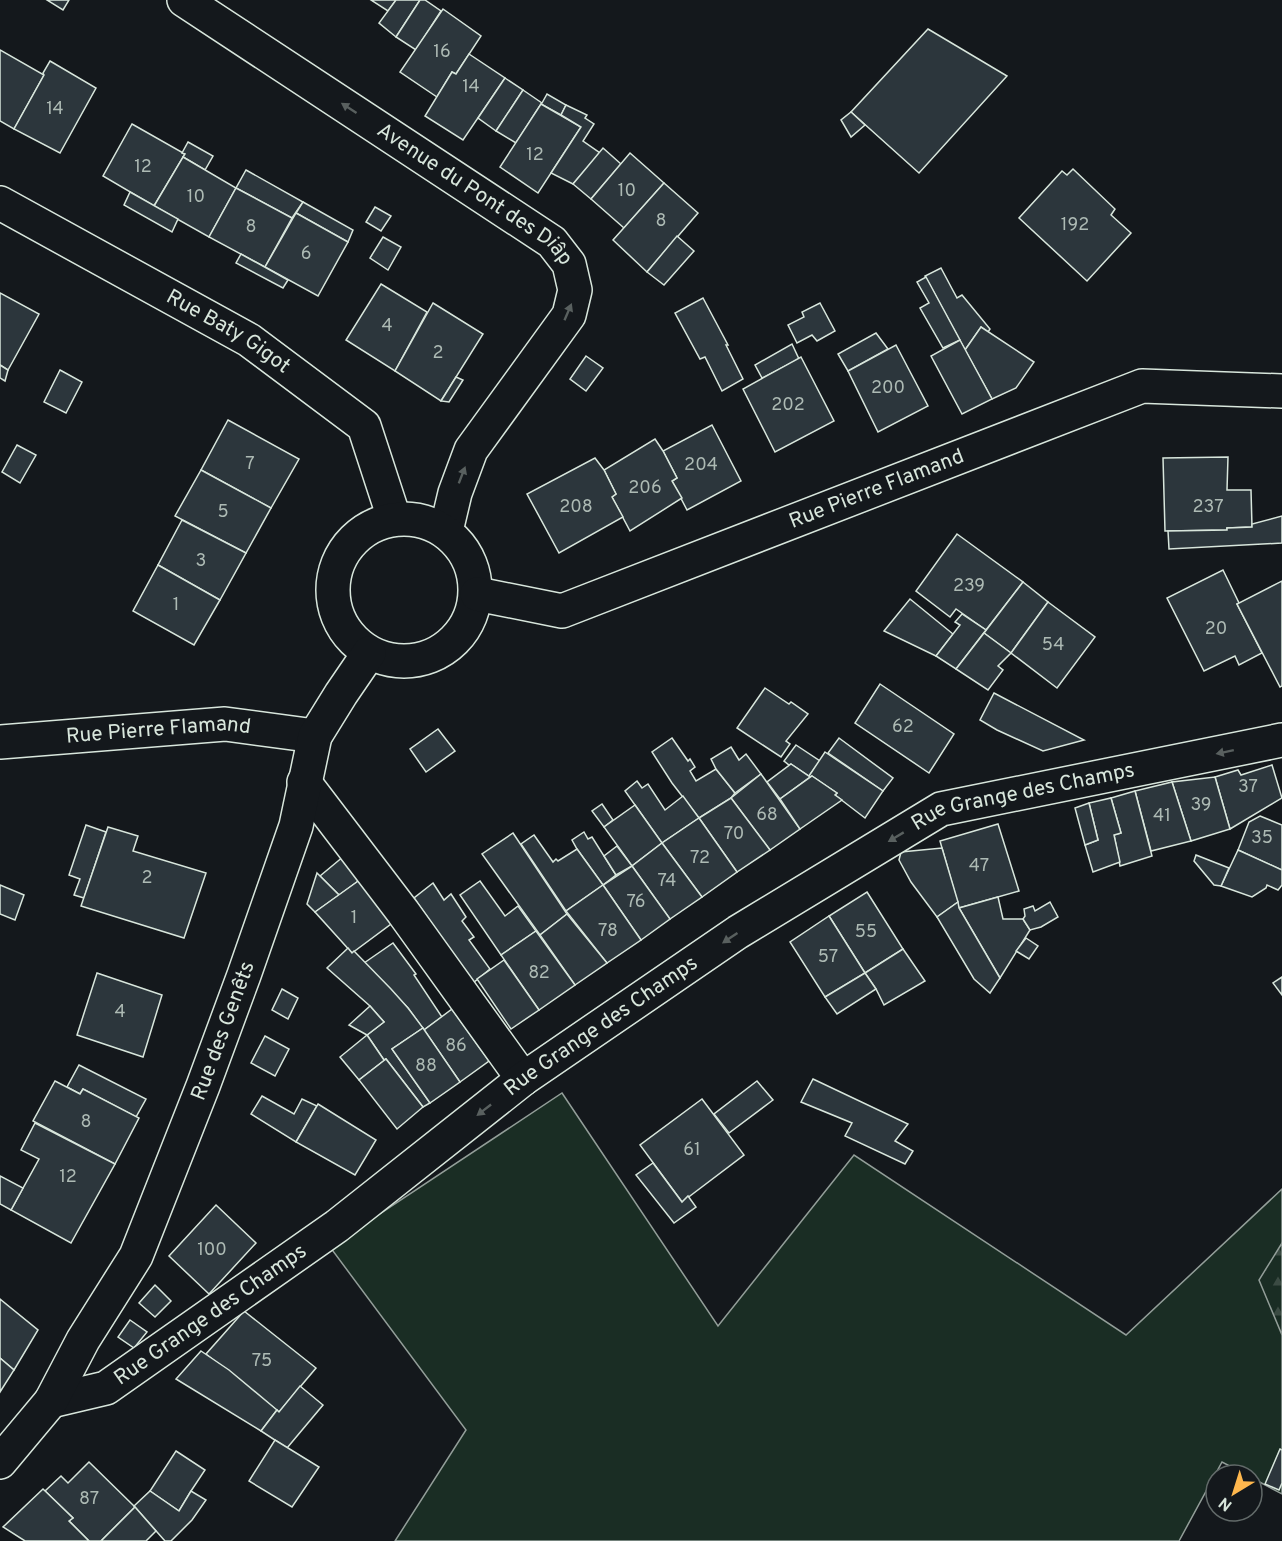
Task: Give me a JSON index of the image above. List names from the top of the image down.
{
  "streets": {
    "street": [
      "Avenue du Pont des Diâp",
      "Rue Baty Gigot",
      "Rue Pierre Flamand",
      "Rue Grange des Champs",
      "Rue des Genêts"
    ]
  },
  "crossings": [
    ["Avenue du Pont des Diâp", "Rue Baty Gigot"],
    ["Avenue du Pont des Diâp", "Rue Pierre Flamand"],
    ["Avenue du Pont des Diâp", "Rue des Genêts"],
    ["Rue Baty Gigot", "Rue Pierre Flamand"],
    ["Rue Baty Gigot", "Rue des Genêts"],
    ["Rue Pierre Flamand", "Rue des Genêts"],
    ["Rue Grange des Champs", "Rue des Genêts"]
  ],
  "one_way": ["Rue Grange des Champs"],
  "house_numbers": [
    "16",
    "14",
    "14",
    "12",
    "12",
    "10",
    "10",
    "8",
    "192",
    "8",
    "6",
    "4",
    "2",
    "200",
    "202",
    "7",
    "204",
    "206",
    "208",
    "237",
    "5",
    "3",
    "239",
    "1",
    "20",
    "54",
    "62",
    "37",
    "39",
    "68",
    "41",
    "70",
    "35",
    "72",
    "47",
    "2",
    "74",
    "76",
    "1",
    "78",
    "55",
    "57",
    "82",
    "4",
    "86",
    "88",
    "8",
    "61",
    "12",
    "100",
    "75",
    "87"
  ],
  "north": "bottom left"
}
